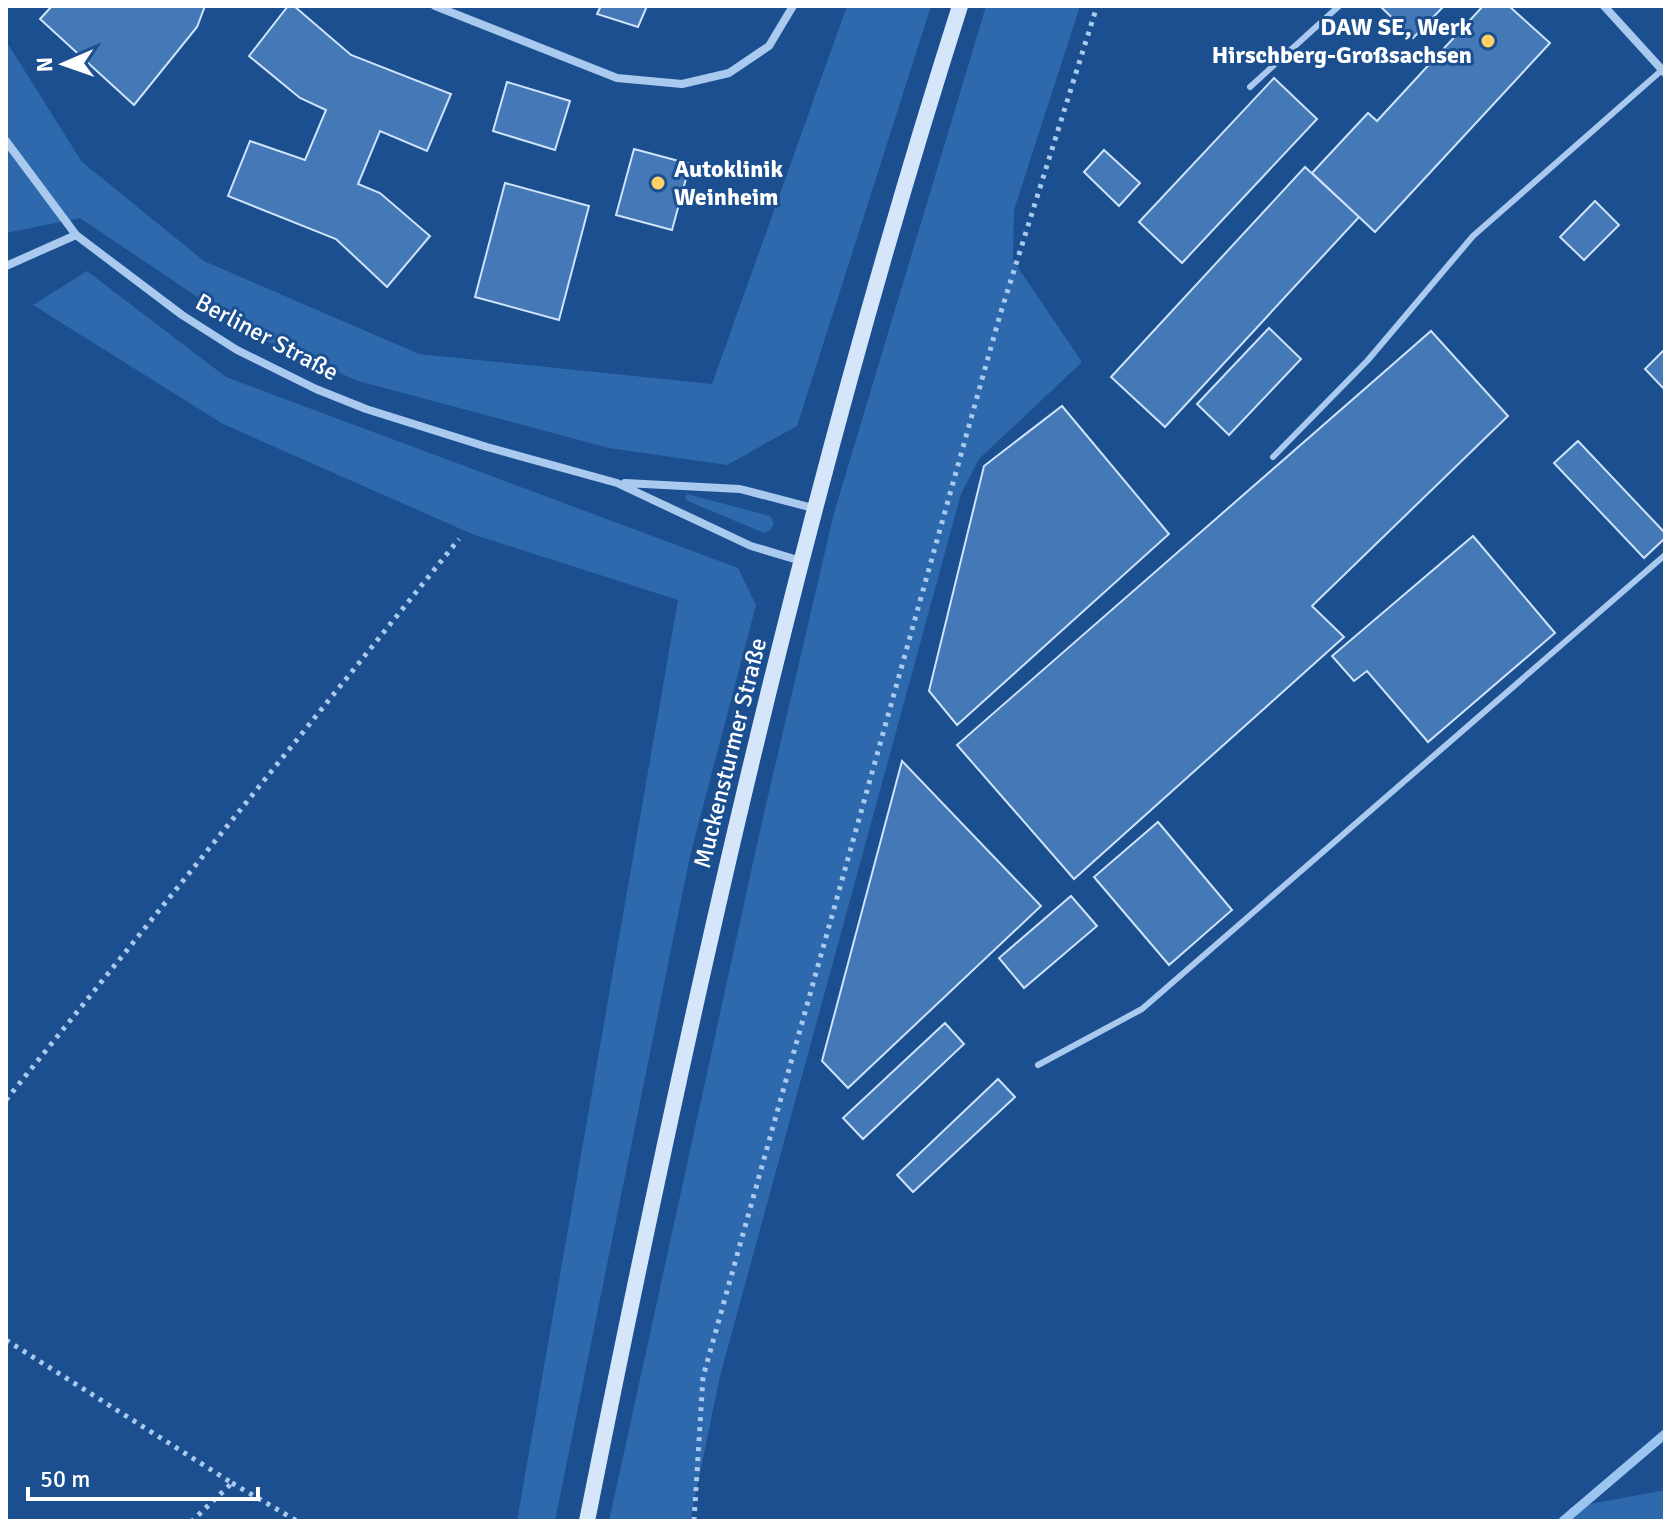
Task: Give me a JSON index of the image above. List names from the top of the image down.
{
  "streets": {
    "main road": ["Muckensturmer Straße"],
    "street": ["Berliner Straße"]
  },
  "crossings": [
    ["Berliner Straße", "Muckensturmer Straße"]
  ],
  "places": ["DAW SE, Werk Hirschberg-Großsachsen", "Autoklinik Weinheim"],
  "scale_bar": "50 m",
  "north": "left"
}
